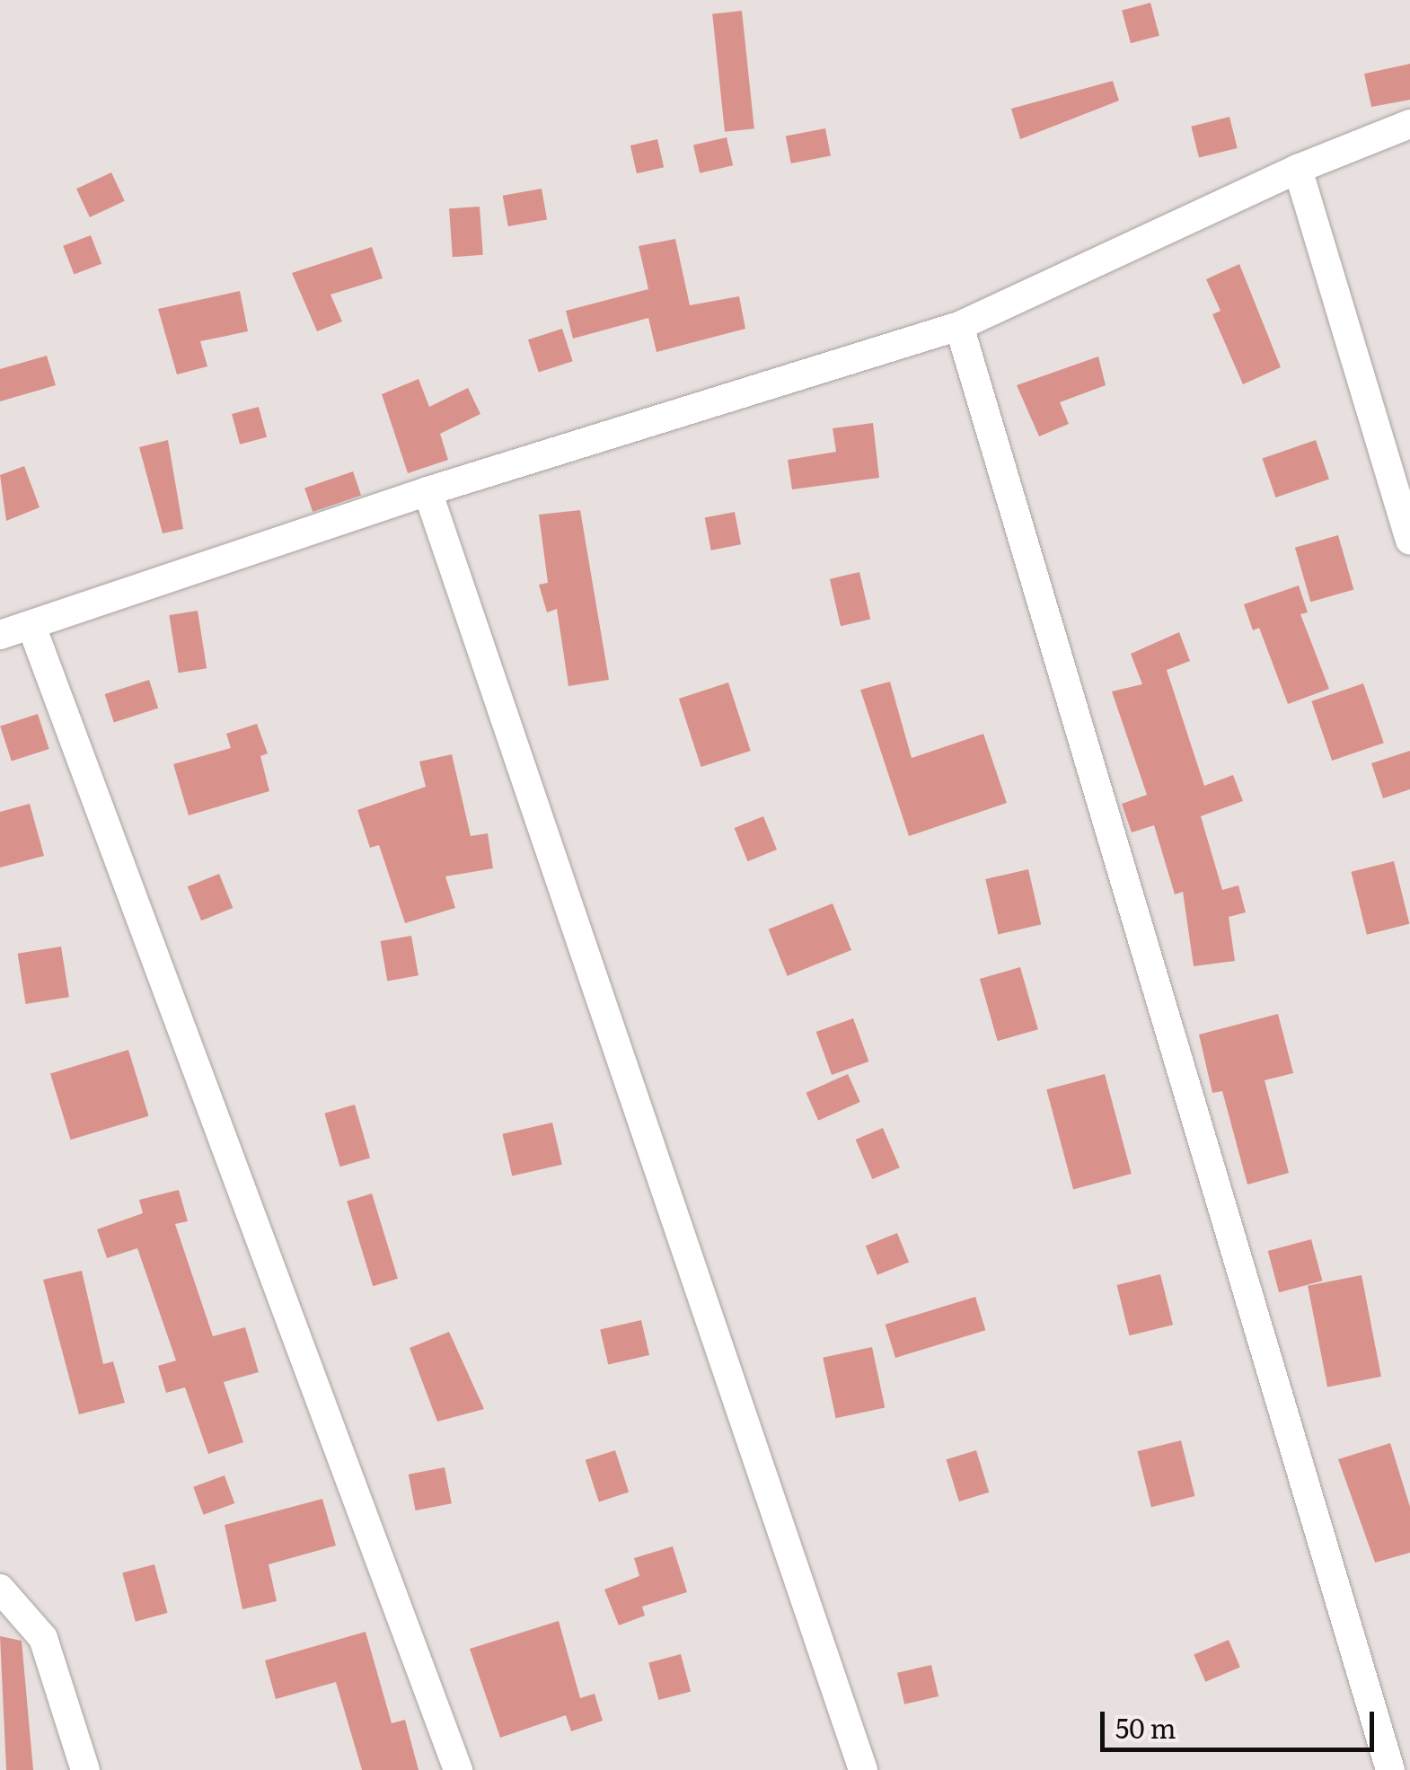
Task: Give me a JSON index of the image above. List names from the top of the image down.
{
  "scale_bar": "50 m"
}
